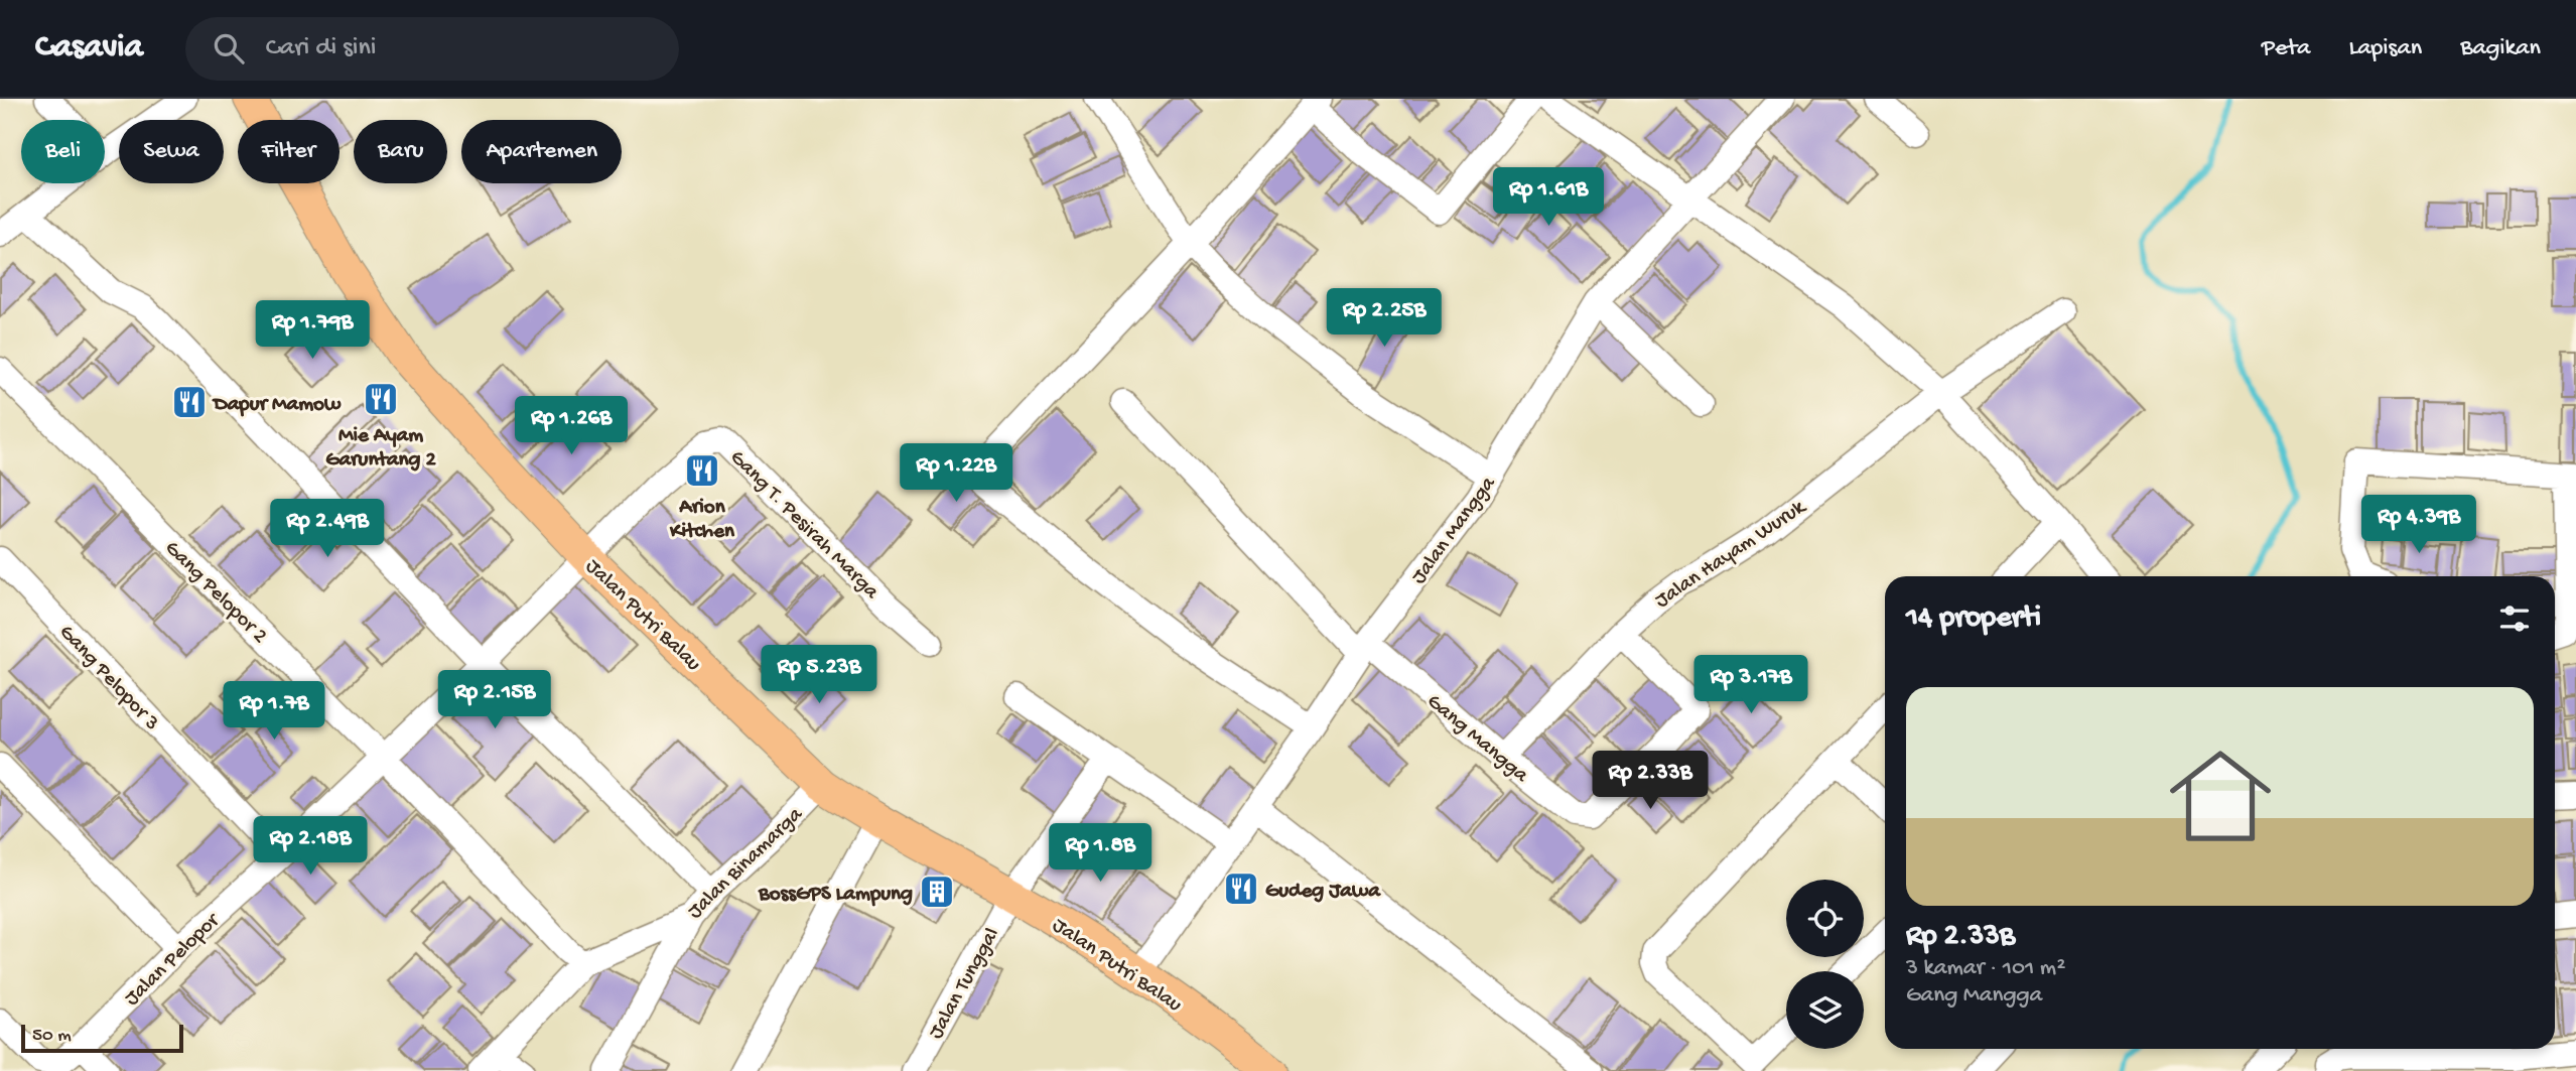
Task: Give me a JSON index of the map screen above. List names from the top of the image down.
{
  "streets": {
    "main road": ["Jalan Putri Balau"],
    "street": [
      "Gang T. Pesirah Marga",
      "Jalan Mangga",
      "Jalan Hayam Wuruk",
      "Gang Pelopor 2",
      "Gang Pelopor 3",
      "Gang Mangga",
      "Jalan Binamarga",
      "Jalan Pelopor",
      "Jalan Tunggal"
    ]
  },
  "crossings": [
    ["Gang T. Pesirah Marga", "Jalan Putri Balau"],
    ["Gang T. Pesirah Marga", "Jalan Pelopor"],
    ["Jalan Mangga", "Jalan Putri Balau"],
    ["Jalan Mangga", "Gang Mangga"],
    ["Jalan Hayam Wuruk", "Gang Mangga"],
    ["Gang Pelopor 2", "Jalan Binamarga"],
    ["Gang Pelopor 2", "Jalan Pelopor"],
    ["Jalan Putri Balau", "Jalan Binamarga"],
    ["Jalan Putri Balau", "Jalan Pelopor"],
    ["Jalan Putri Balau", "Jalan Tunggal"],
    ["Gang Pelopor 3", "Jalan Pelopor"]
  ],
  "places": {
    "restaurant": [
      "Mie Ayam Garuntang 2",
      "Dapur Mamow",
      "Arion Kitchen",
      "Gudeg Jawa"
    ],
    "building": ["BossGPS Lampung"]
  },
  "scale_bar": "50 m",
  "page": {
    "header": "Casavia",
    "search": "Cari di sini",
    "nav": ["Peta", "Lapisan", "Bagikan"],
    "chip": [
      "Beli",
      "Sewa",
      "Filter",
      "Baru",
      "Apartemen"
    ],
    "price": [
      "Rp 1.61B",
      "Rp 2.25B",
      "Rp 1.79B",
      "Rp 1.26B",
      "Rp 1.22B",
      "Rp 4.39B",
      "Rp 2.49B",
      "Rp 5.23B",
      "Rp 3.17B",
      "Rp 2.15B",
      "Rp 1.7B",
      "Rp 2.33B",
      "Rp 2.18B",
      "Rp 1.8B"
    ],
    "heading": "14 properti",
    "list": [
      {
        "name": "Rp 2.33B",
        "note": "3 kamar · 101 m² · Gang Mangga"
      }
    ],
    "scale": "50 m"
  }
}
